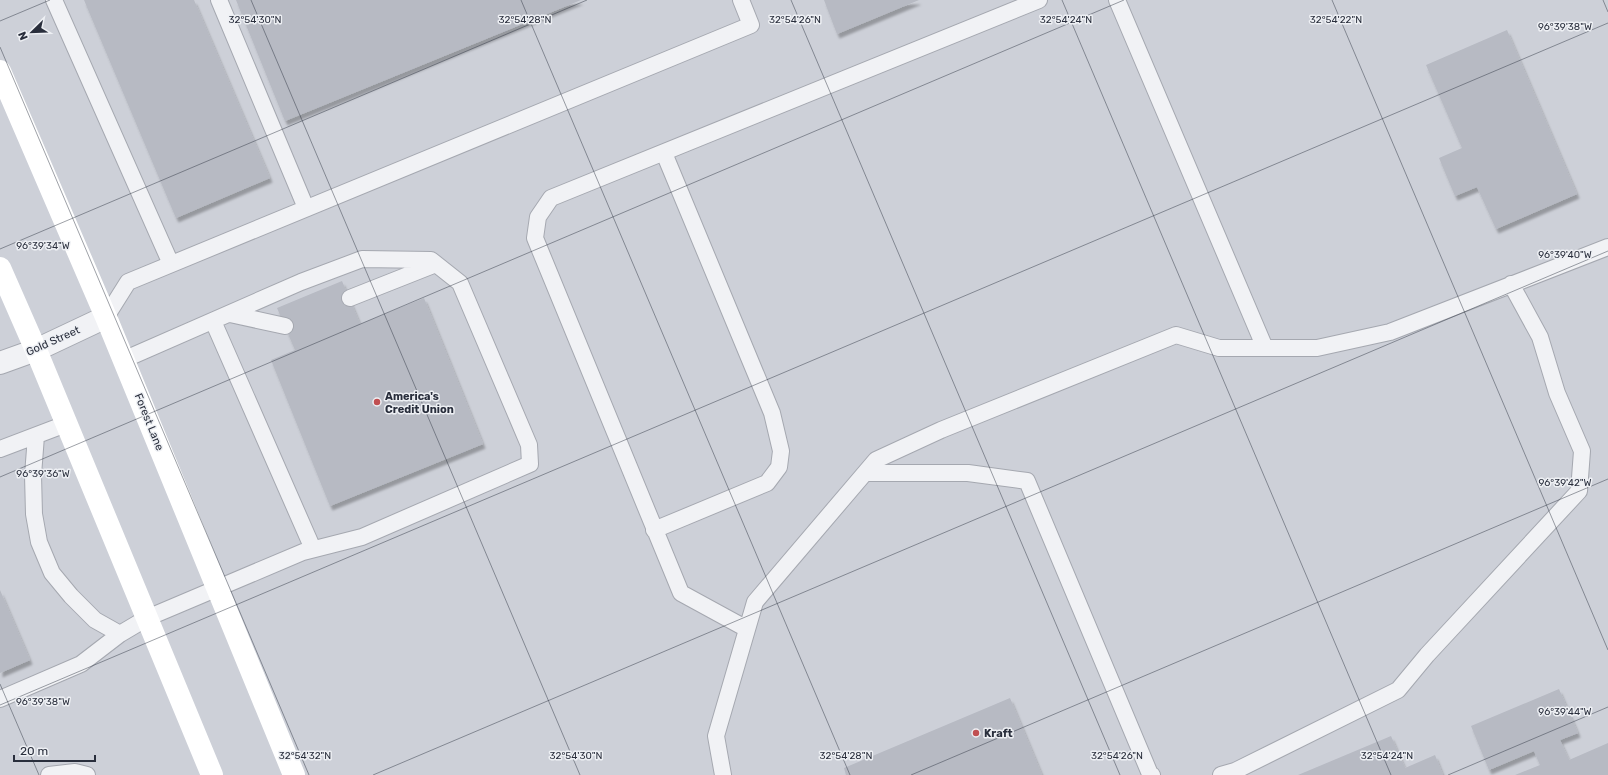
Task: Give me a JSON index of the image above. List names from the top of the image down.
{
  "streets": {
    "main road": ["Forest Lane"],
    "street": ["Gold Street"]
  },
  "crossings": [
    ["Gold Street", "Forest Lane"]
  ],
  "places": ["America's Credit Union", "Kraft"],
  "scale_bar": "20 m",
  "north": "bottom left",
  "coordinates": [
    "32°54'30\"N",
    "32°54'28\"N",
    "32°54'26\"N",
    "32°54'24\"N",
    "32°54'22\"N",
    "96°39'38\"W",
    "96°39'34\"W",
    "96°39'40\"W",
    "96°39'36\"W",
    "96°39'42\"W",
    "96°39'44\"W",
    "32°54'32\"N"
  ]
}
